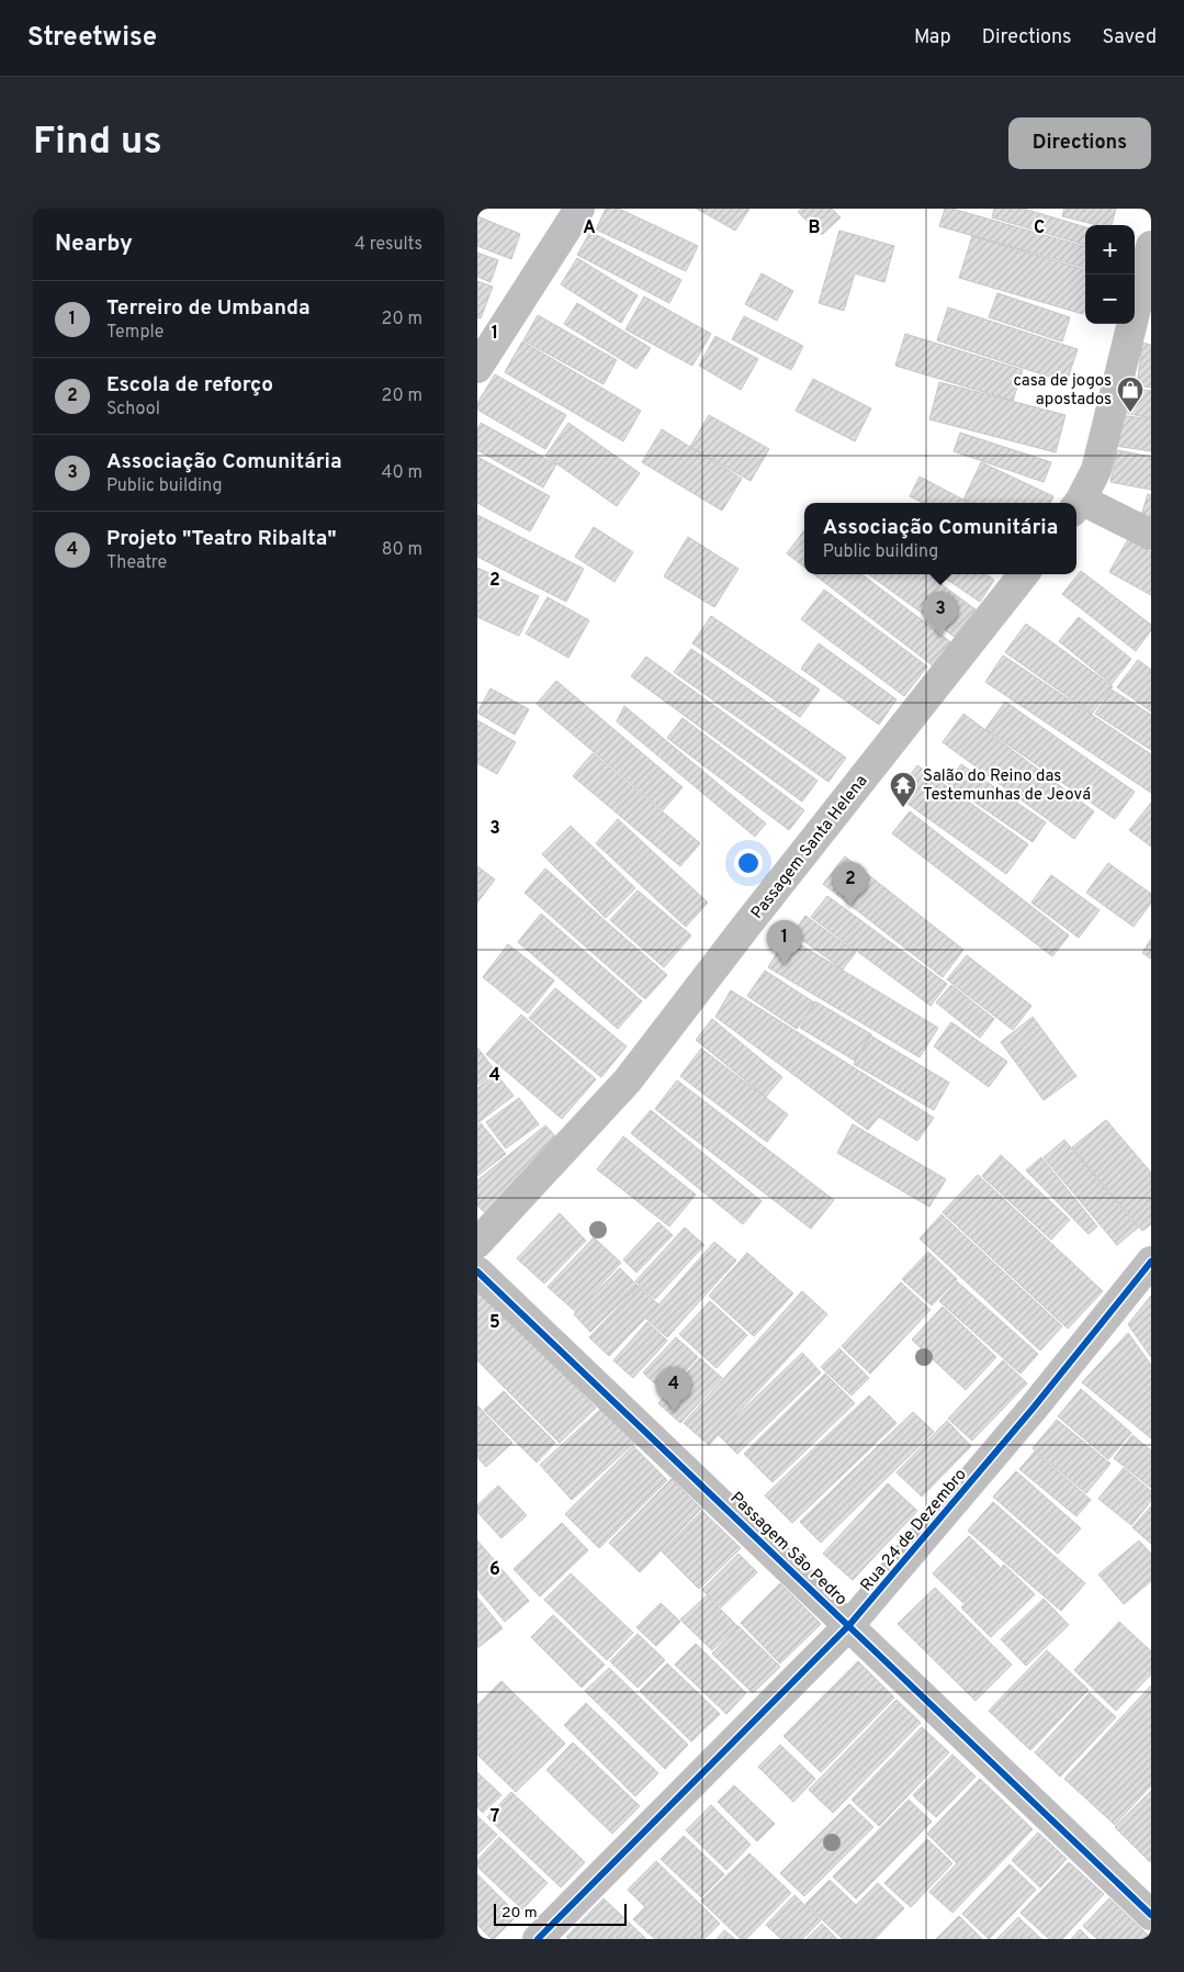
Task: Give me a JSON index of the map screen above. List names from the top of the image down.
{
  "streets": {
    "street": ["Passagem Santa Helena", "Rua 24 de Dezembro", "Passagem São Pedro"]
  },
  "crossings": [
    ["Rua 24 de Dezembro", "Passagem São Pedro"]
  ],
  "places": {
    "shop": ["casa de jogos apostados"],
    "temple": ["Salão do Reino das Testemunhas de Jeová"]
  },
  "scale_bar": "20 m",
  "page": {
    "header": "Streetwise",
    "nav": ["Map", "Directions", "Saved"],
    "buttons": "Directions",
    "title": "Find us",
    "heading": ["Nearby", "4 results"],
    "map_buttons": ["+", "−"],
    "list": [
      {
        "mark": "1",
        "name": "Terreiro de Umbanda",
        "note": "Temple",
        "value": "20 m"
      },
      {
        "mark": "2",
        "name": "Escola de reforço",
        "note": "School",
        "value": "20 m"
      },
      {
        "mark": "3",
        "name": "Associação Comunitária",
        "note": "Public building",
        "value": "40 m"
      },
      {
        "mark": "4",
        "name": "Projeto \"Teatro Ribalta\"",
        "note": "Theatre",
        "value": "80 m"
      }
    ],
    "popup": ["Associação Comunitária", "Public building"],
    "pins": [
      "3",
      "2",
      "1",
      "4"
    ],
    "scale": "20 m"
  },
  "grid": {
    "columns": ["A", "B", "C"],
    "rows": [
      "1",
      "2",
      "3",
      "4",
      "5",
      "6",
      "7"
    ]
  }
}
